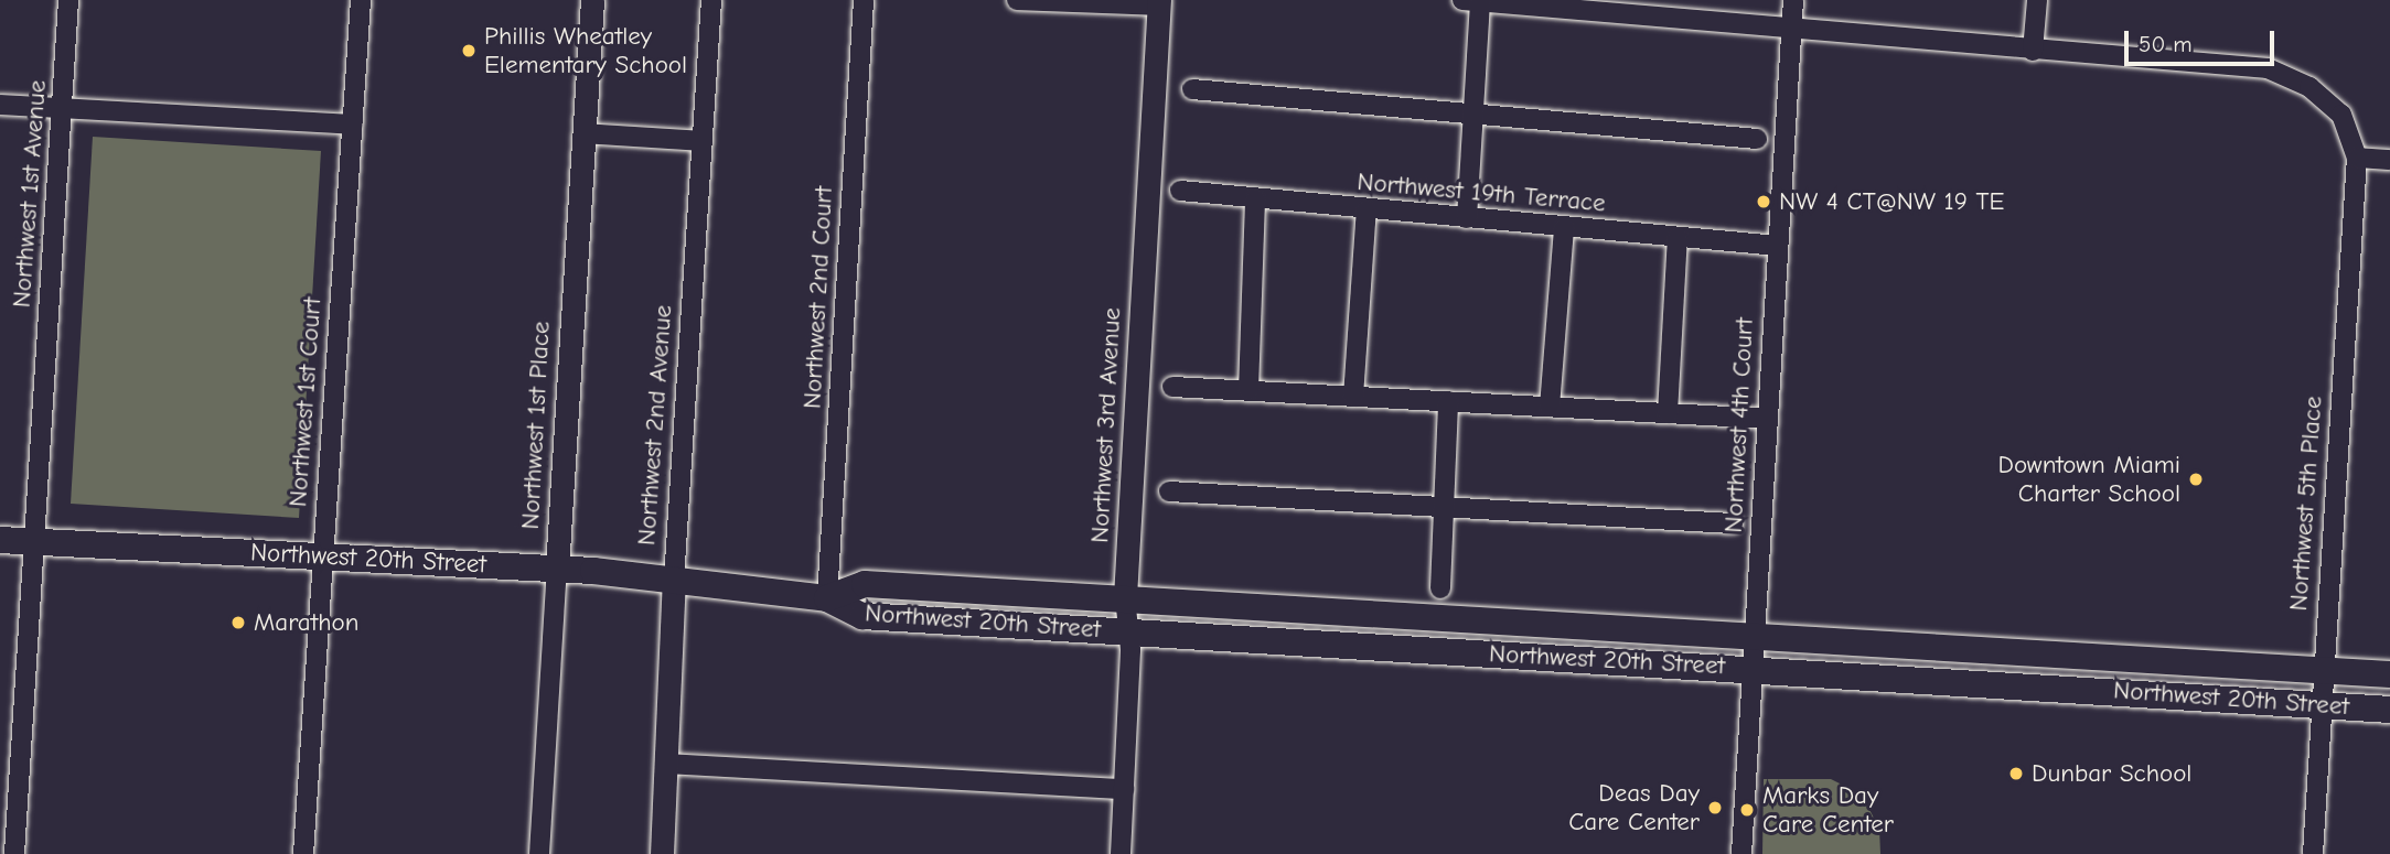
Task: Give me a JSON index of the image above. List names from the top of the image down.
{
  "streets": {
    "main road": ["Northwest 20th Street"],
    "street": [
      "Northwest 19th Terrace",
      "Northwest 1st Avenue",
      "Northwest 2nd Court",
      "Northwest 1st Court",
      "Northwest 1st Place",
      "Northwest 2nd Avenue",
      "Northwest 3rd Avenue",
      "Northwest 4th Court",
      "Northwest 5th Place"
    ]
  },
  "crossings": [
    ["Northwest 19th Terrace", "Northwest 4th Court"],
    ["Northwest 1st Avenue", "Northwest 20th Street"],
    ["Northwest 2nd Court", "Northwest 20th Street"],
    ["Northwest 1st Court", "Northwest 20th Street"],
    ["Northwest 1st Place", "Northwest 20th Street"],
    ["Northwest 2nd Avenue", "Northwest 20th Street"],
    ["Northwest 3rd Avenue", "Northwest 20th Street"],
    ["Northwest 4th Court", "Northwest 20th Street"],
    ["Northwest 5th Place", "Northwest 20th Street"]
  ],
  "places": [
    "Phillis Wheatley Elementary School",
    "NW 4 CT@NW 19 TE",
    "Downtown Miami Charter School",
    "Marathon",
    "Dunbar School",
    "Deas Day Care Center",
    "Marks Day Care Center"
  ],
  "scale_bar": "50 m"
}
